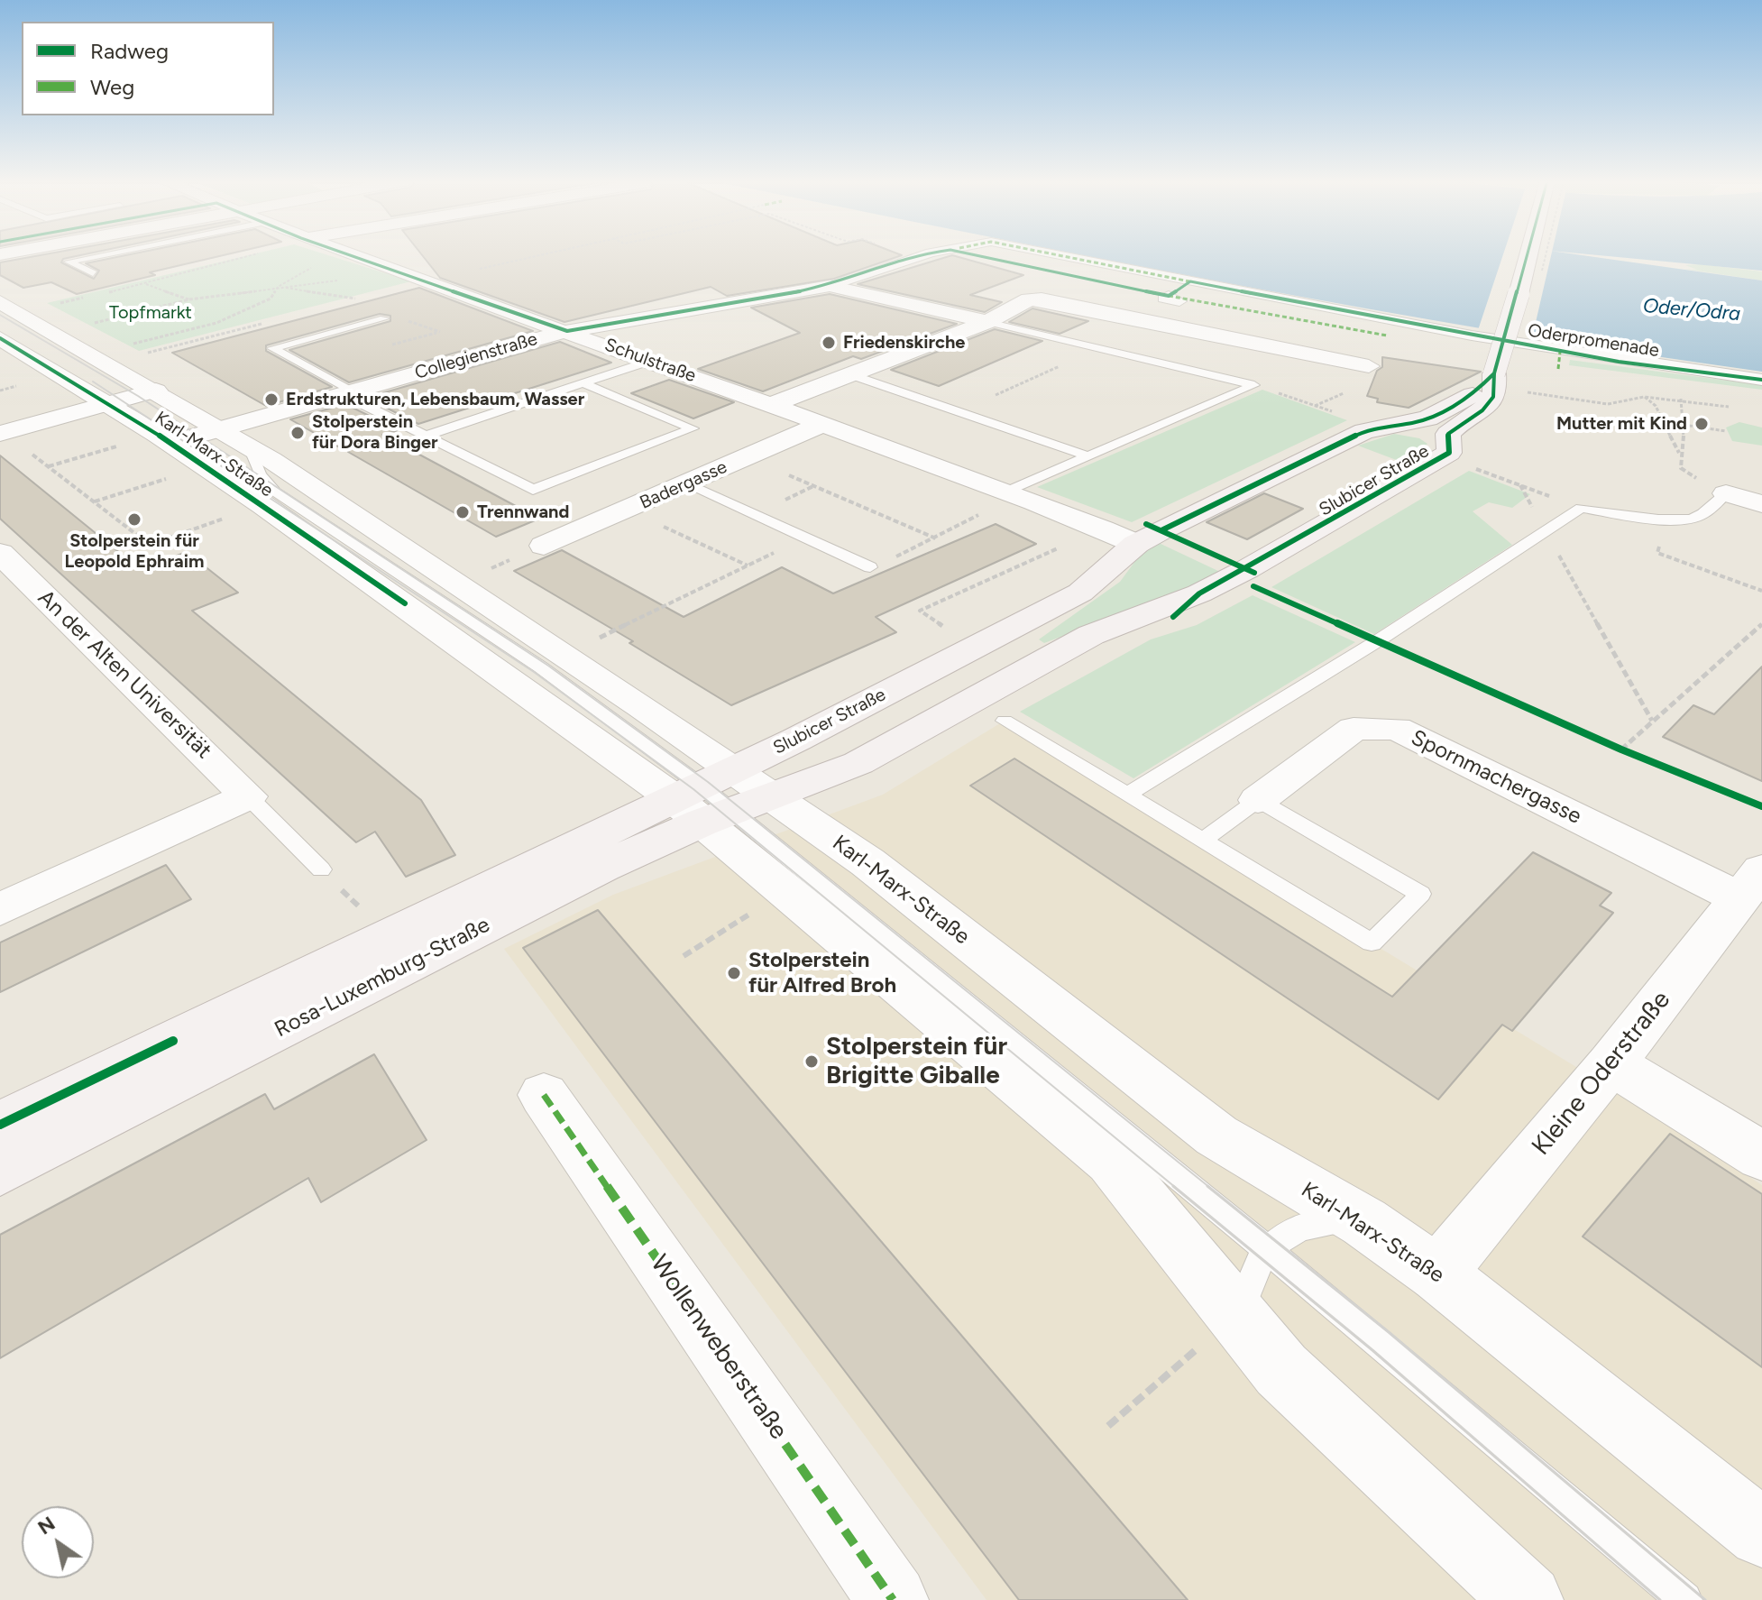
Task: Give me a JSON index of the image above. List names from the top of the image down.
{
  "streets": {
    "main road": ["Slubicer Straße", "Rosa-Luxemburg-Straße"],
    "street": [
      "Oderpromenade",
      "Collegienstraße",
      "Schulstraße",
      "Karl-Marx-Straße",
      "Badergasse",
      "An der Alten Universität",
      "Spornmachergasse",
      "Kleine Oderstraße",
      "Wollenweberstraße"
    ]
  },
  "crossings": [
    ["Collegienstraße", "Schulstraße"],
    ["Collegienstraße", "Karl-Marx-Straße"],
    ["Schulstraße", "Slubicer Straße"],
    ["Schulstraße", "Badergasse"],
    ["Karl-Marx-Straße", "Slubicer Straße"],
    ["Karl-Marx-Straße", "Rosa-Luxemburg-Straße"],
    ["Karl-Marx-Straße", "Kleine Oderstraße"],
    ["Slubicer Straße", "Rosa-Luxemburg-Straße"],
    ["Spornmachergasse", "Kleine Oderstraße"]
  ],
  "water": ["Oder/Odra"],
  "parks": ["Topfmarkt"],
  "places": [
    "Friedenskirche",
    "Erdstrukturen, Lebensbaum, Wasser",
    "Mutter mit Kind",
    "Stolperstein für Dora Binger",
    "Trennwand",
    "Stolperstein für Leopold Ephraim",
    "Stolperstein für Alfred Broh",
    "Stolperstein für Brigitte Giballe"
  ],
  "legend": ["Radweg", "Weg"],
  "north": "top left"
}
